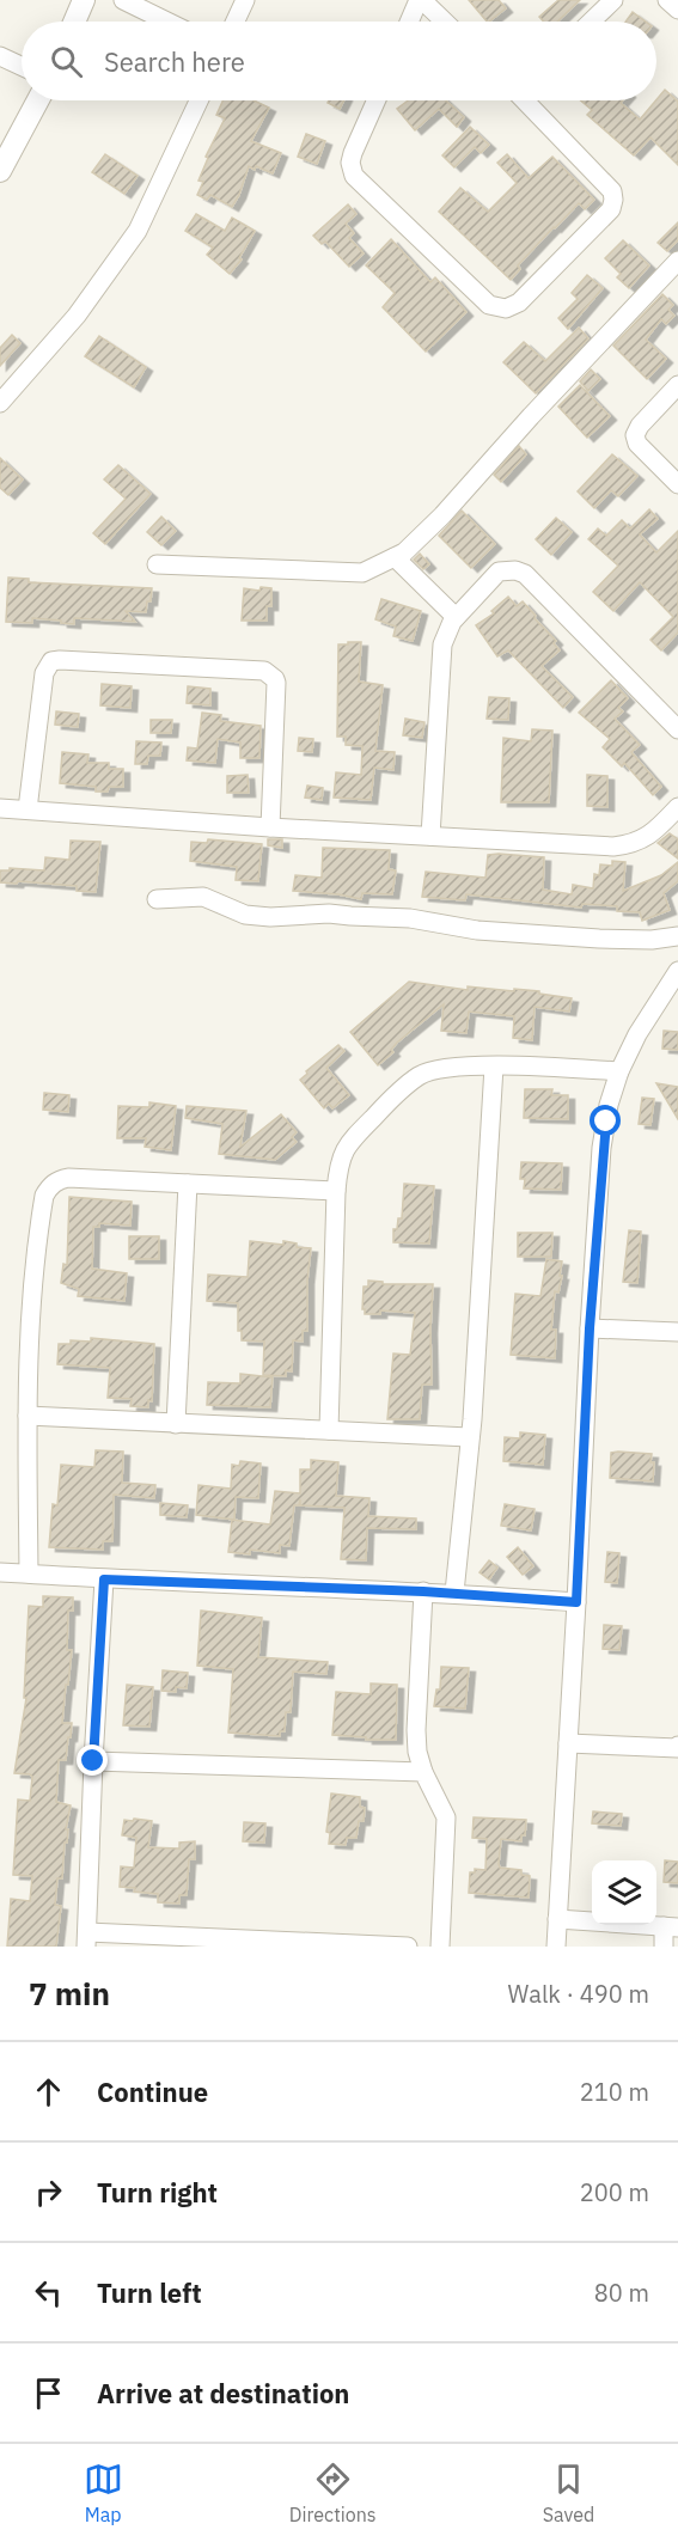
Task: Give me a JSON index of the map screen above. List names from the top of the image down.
{
  "page": {
    "search": "Search here",
    "heading": ["7 min", "Walk · 490 m"],
    "list": [
      ["Continue", "210 m"],
      ["Turn right", "200 m"],
      ["Turn left", "80 m"],
      "Arrive at destination"
    ],
    "nav": ["Map", "Directions", "Saved"]
  }
}
